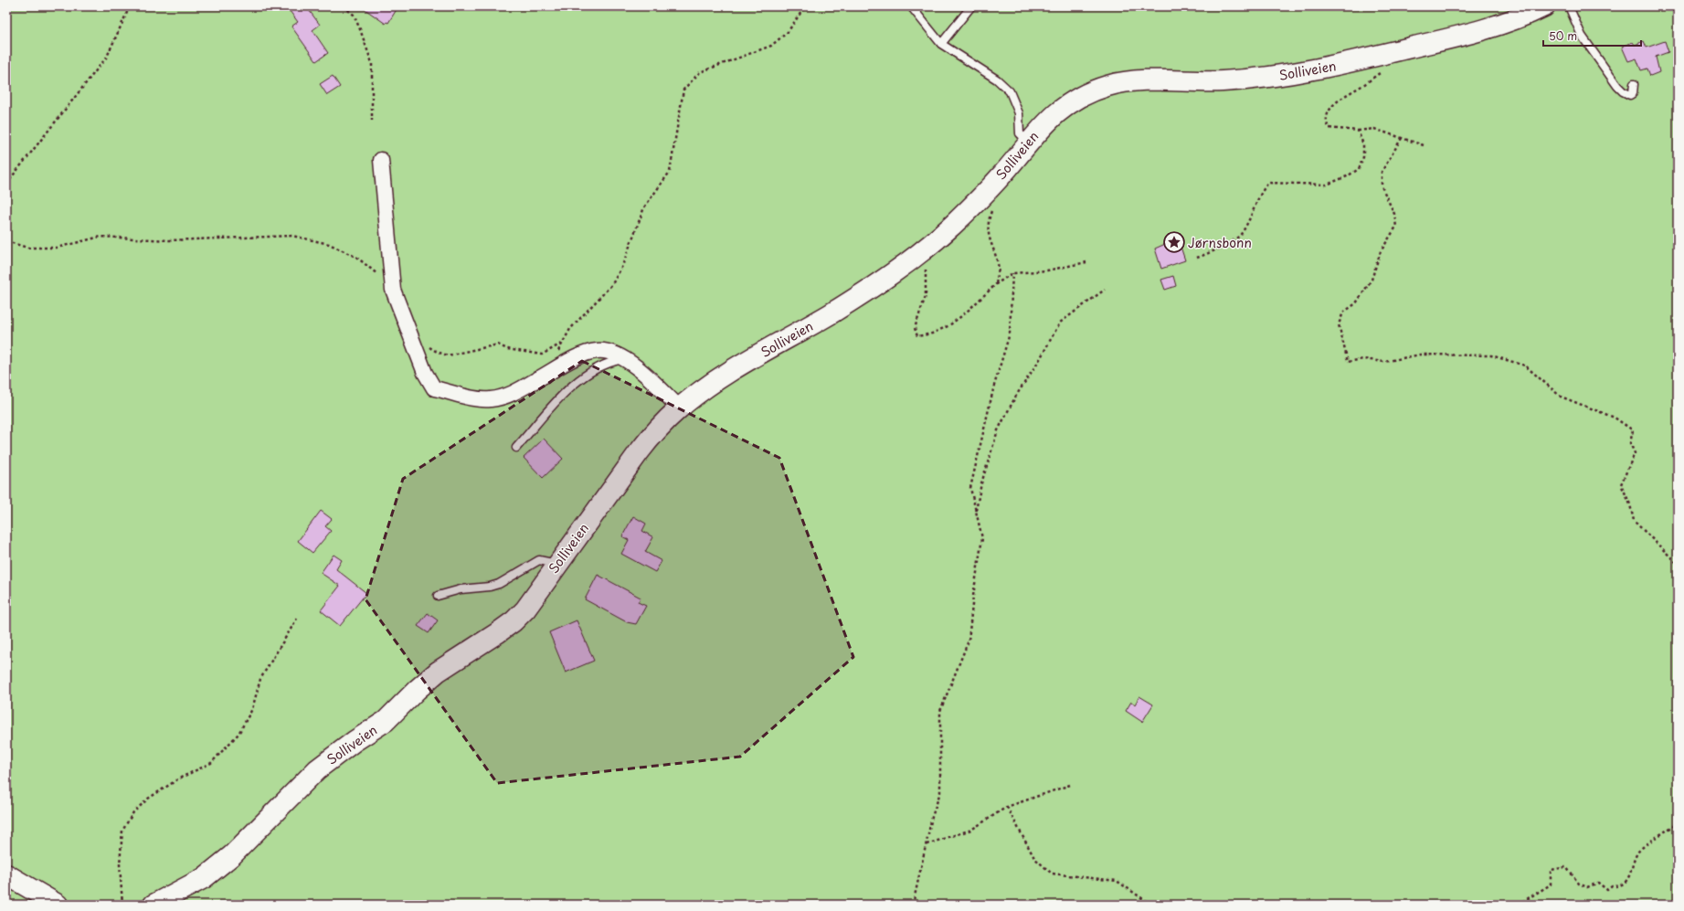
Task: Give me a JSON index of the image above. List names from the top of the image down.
{
  "streets": {
    "street": ["Solliveien"]
  },
  "places": {
    "place": ["Jørnsbonn"]
  },
  "scale_bar": "50 m"
}
